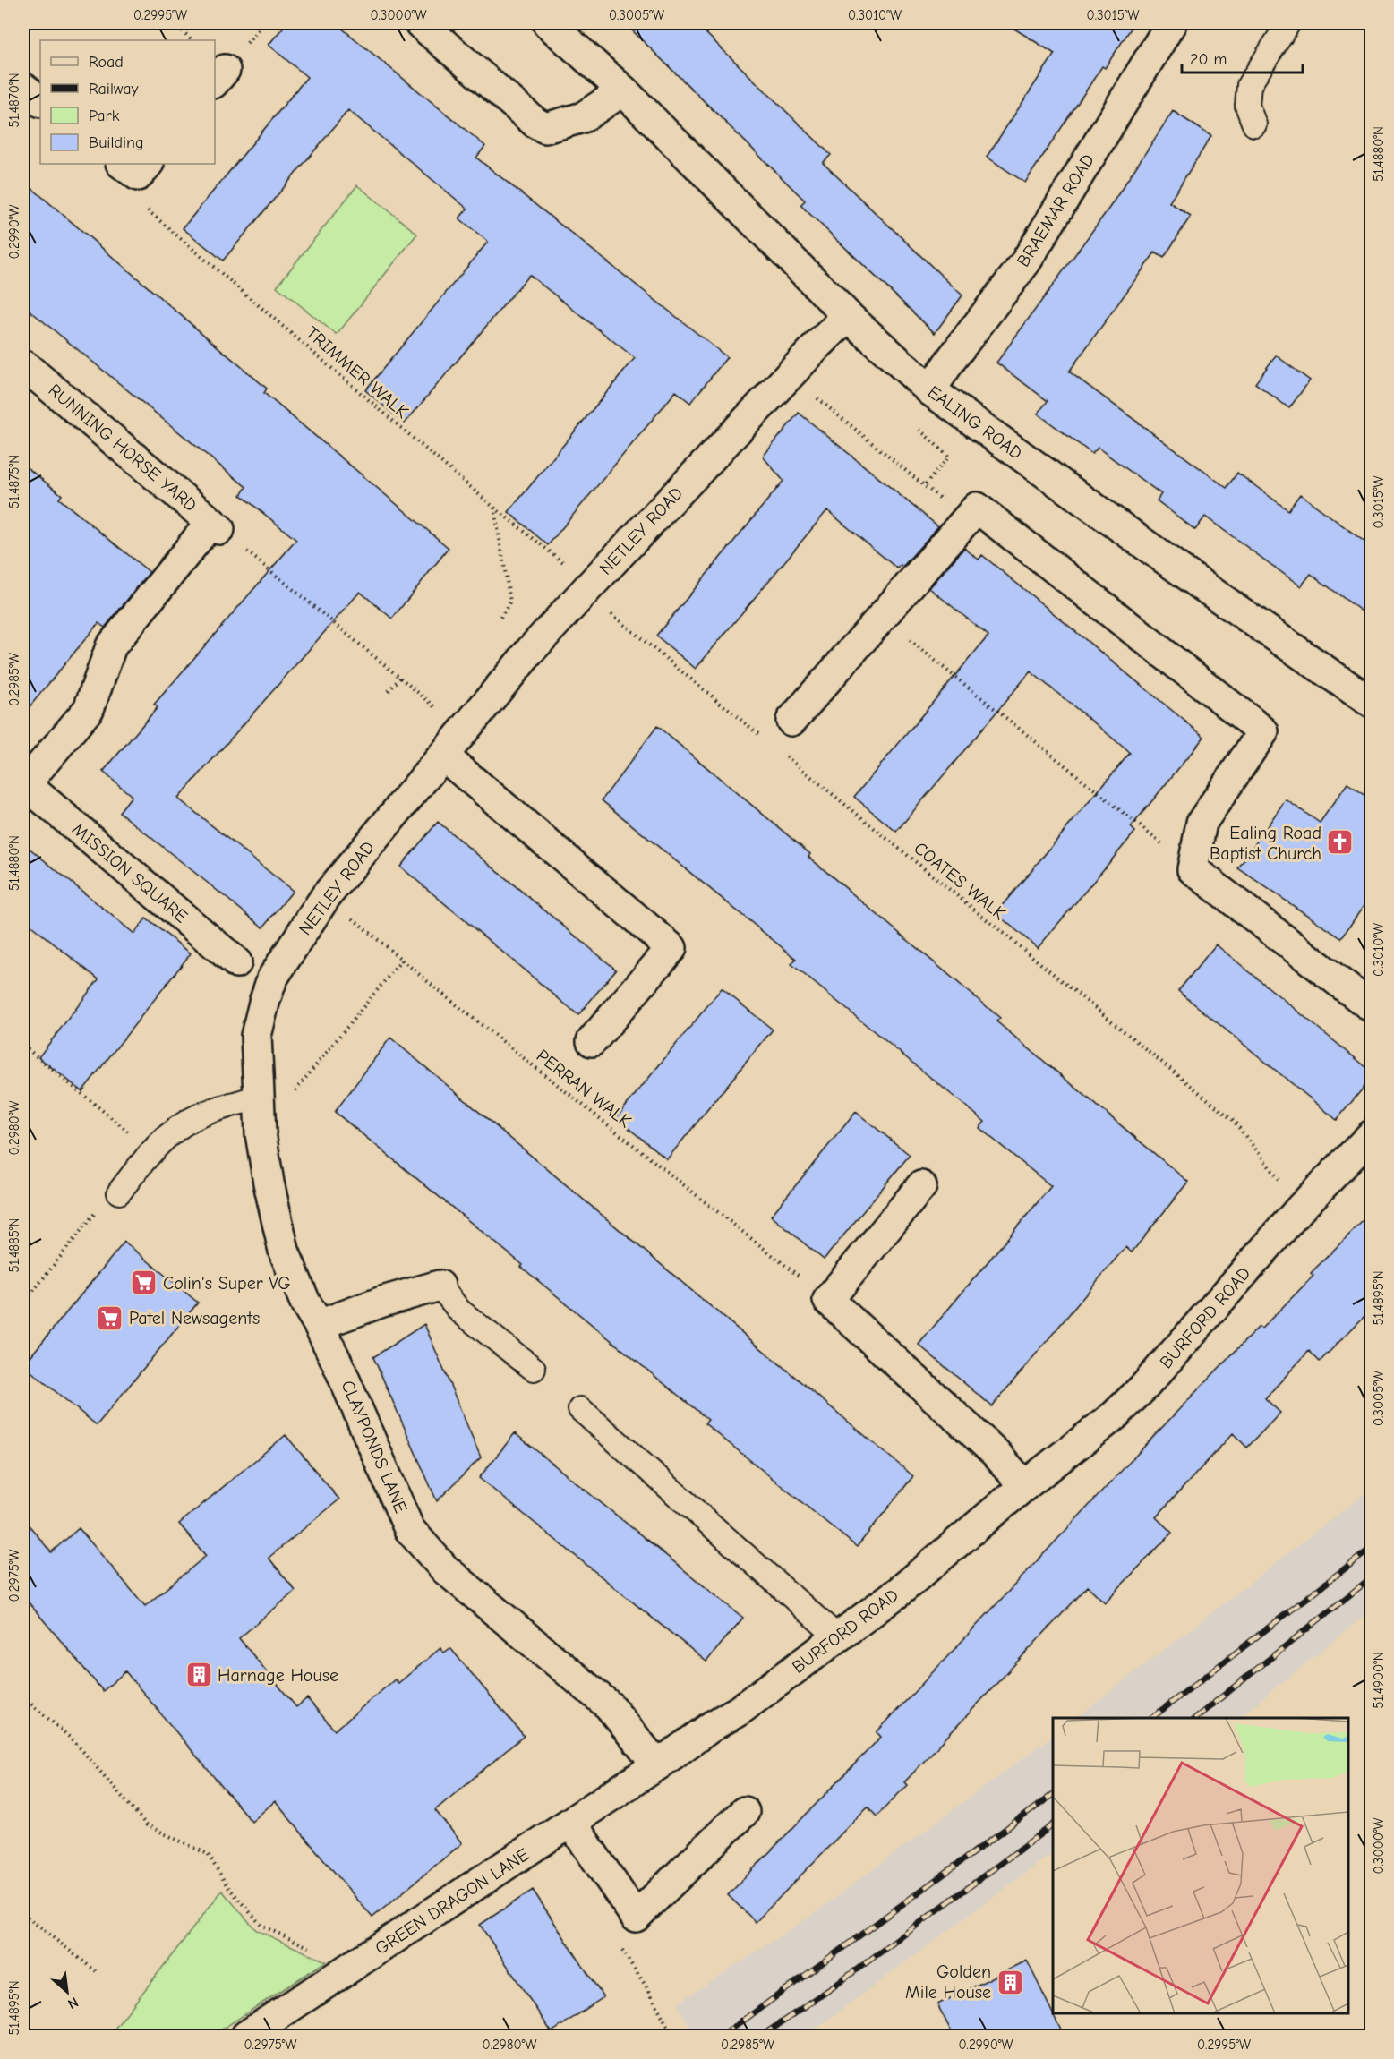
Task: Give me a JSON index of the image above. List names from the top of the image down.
{
  "streets": {
    "street": [
      "BRAEMAR ROAD",
      "EALING ROAD",
      "RUNNING HORSE YARD",
      "NETLEY ROAD",
      "MISSION SQUARE",
      "BURFORD ROAD",
      "CLAYPONDS LANE",
      "GREEN DRAGON LANE"
    ],
    "path": ["TRIMMER WALK", "COATES WALK", "PERRAN WALK"]
  },
  "crossings": [
    ["BRAEMAR ROAD", "EALING ROAD"],
    ["TRIMMER WALK", "NETLEY ROAD"],
    ["EALING ROAD", "NETLEY ROAD"],
    ["NETLEY ROAD", "PERRAN WALK"],
    ["NETLEY ROAD", "CLAYPONDS LANE"],
    ["COATES WALK", "BURFORD ROAD"],
    ["BURFORD ROAD", "CLAYPONDS LANE"],
    ["BURFORD ROAD", "GREEN DRAGON LANE"],
    ["CLAYPONDS LANE", "GREEN DRAGON LANE"]
  ],
  "places": {
    "church": ["Ealing Road Baptist Church"],
    "supermarket": ["Colin's Super VG", "Patel Newsagents"],
    "building": ["Harnage House", "Golden Mile House"]
  },
  "legend": [
    "Road",
    "Railway",
    "Park",
    "Building"
  ],
  "scale_bar": "20 m",
  "north": "bottom right",
  "coordinates": [
    "0.2995°W",
    "0.3000°W",
    "0.3005°W",
    "0.3010°W",
    "0.3015°W",
    "51.4870°N",
    "51.4880°N",
    "0.2990°W",
    "51.4875°N",
    "0.2985°W",
    "0.2980°W",
    "51.4885°N",
    "51.4895°N",
    "0.2975°W",
    "51.4900°N"
  ]
}
